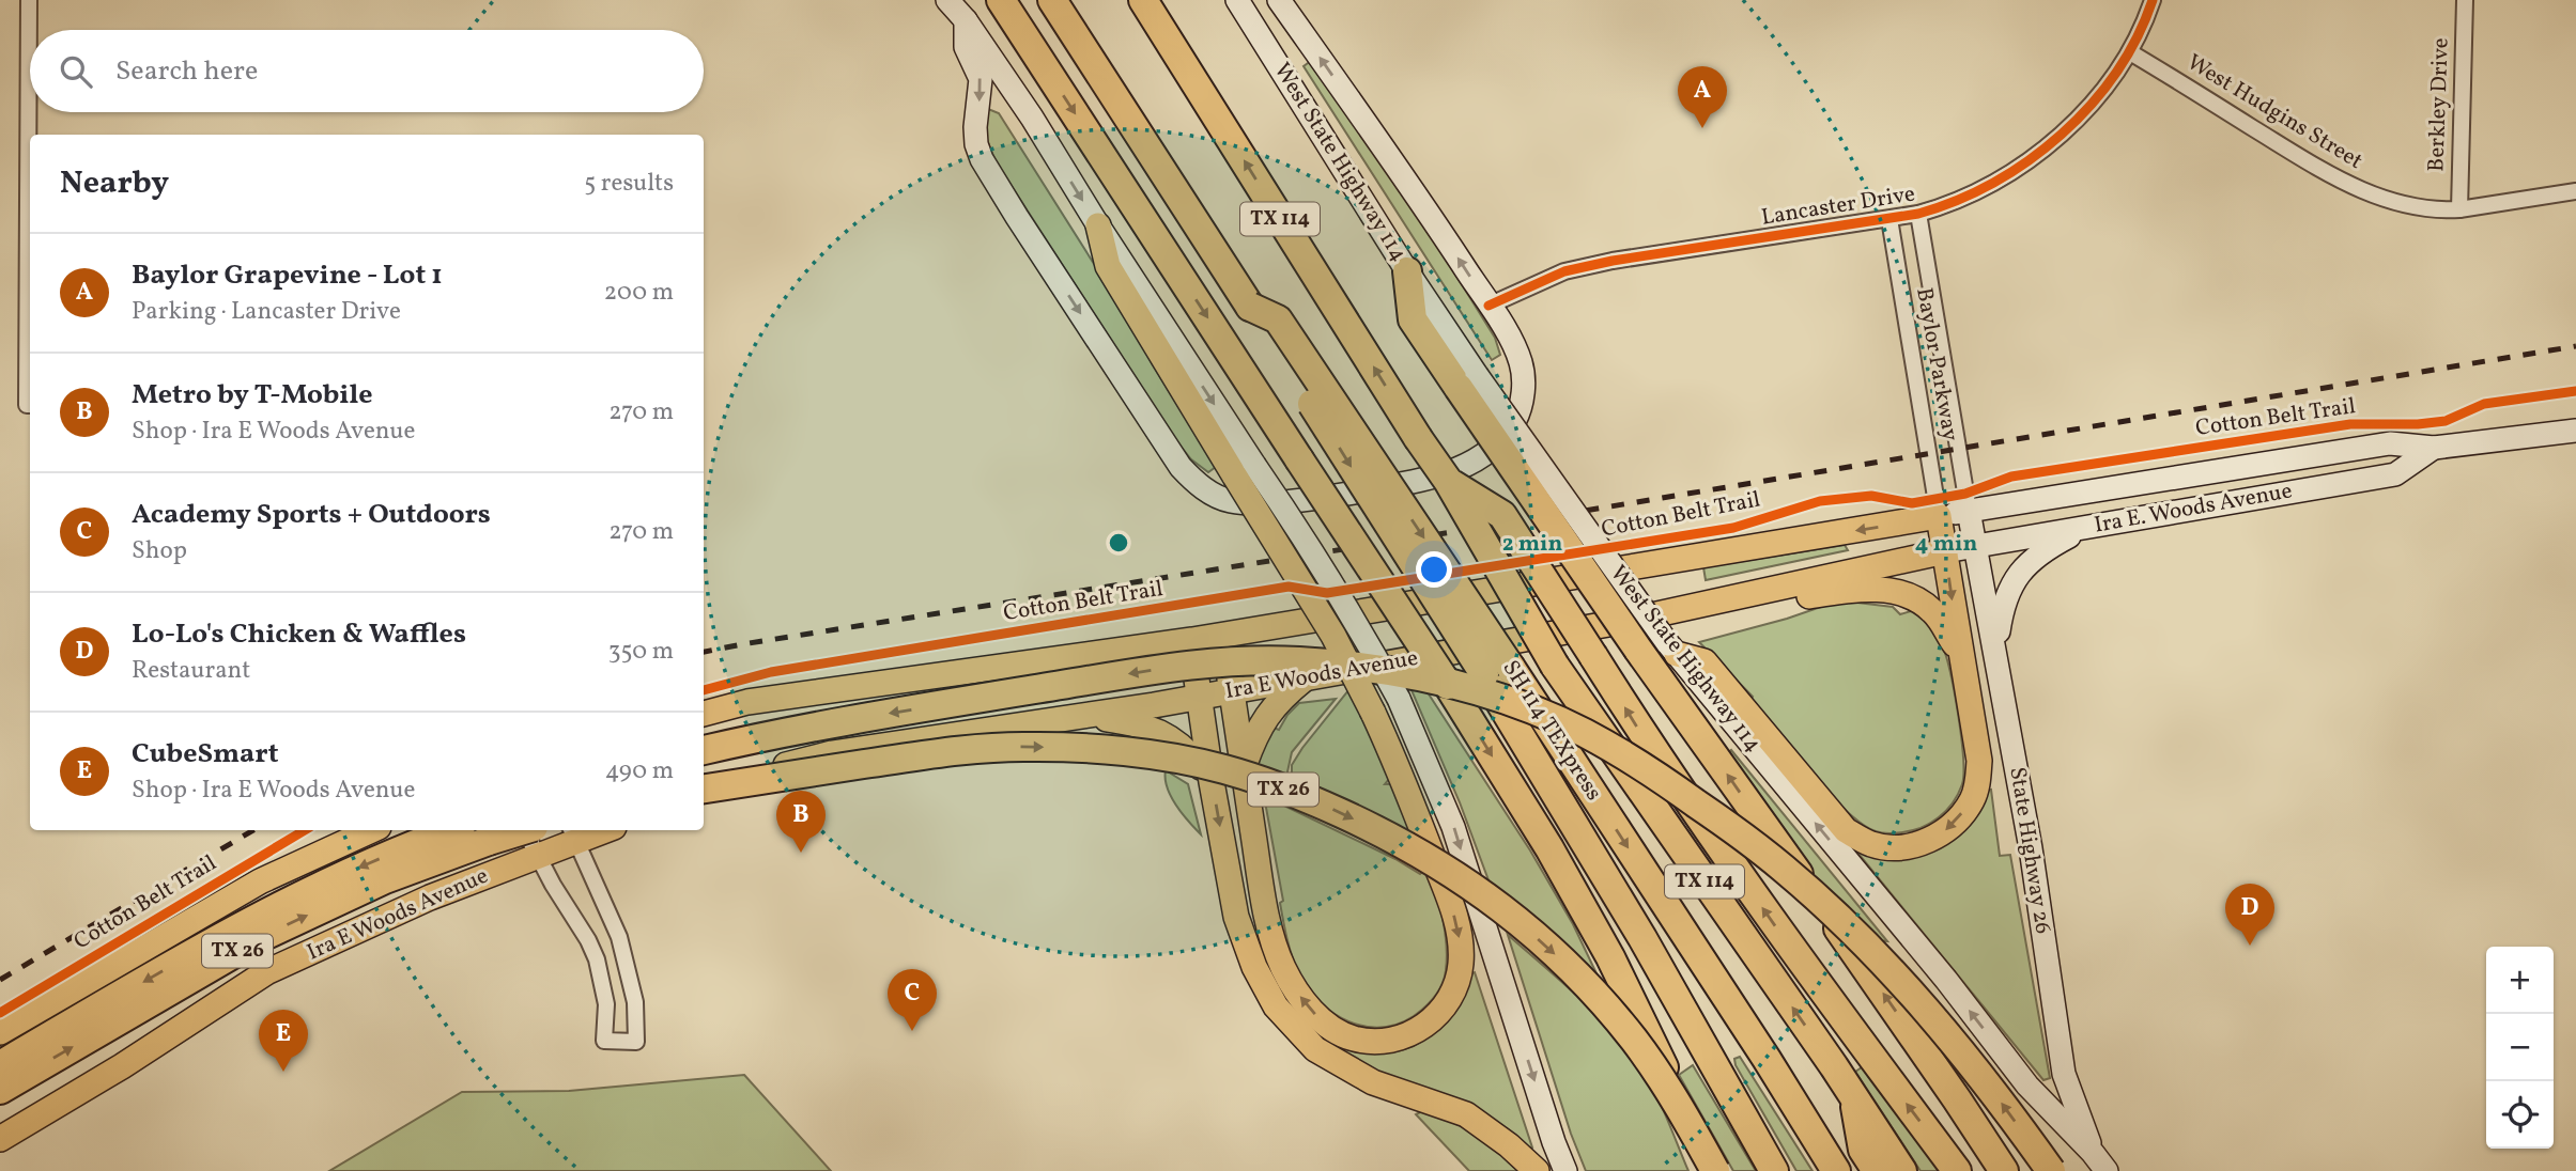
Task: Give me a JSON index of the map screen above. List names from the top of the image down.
{
  "streets": {
    "highway": ["TX 114", "SH 114 TEXpress", "TX 26"],
    "main road": [
      "West State Highway 114",
      "Ira E. Woods Avenue",
      "Ira E Woods Avenue",
      "State Highway 26"
    ],
    "street": [
      "Berkley Drive",
      "West Hudgins Street",
      "Lancaster Drive",
      "Baylor Parkway"
    ],
    "cycle path": ["Cotton Belt Trail"]
  },
  "crossings": [
    ["Berkley Drive", "West Hudgins Street"],
    ["West Hudgins Street", "Lancaster Drive"],
    ["West State Highway 114", "State Highway 26"],
    ["Lancaster Drive", "Baylor Parkway"],
    ["TX 114", "SH 114 TEXpress"],
    ["Baylor Parkway", "Ira E. Woods Avenue"],
    ["Baylor Parkway", "State Highway 26"],
    ["Ira E. Woods Avenue", "Ira E Woods Avenue"],
    ["Ira E. Woods Avenue", "State Highway 26"]
  ],
  "one_way": ["West State Highway 114"],
  "page": {
    "search": "Search here",
    "pins": [
      "A",
      "B",
      "D",
      "C",
      "E"
    ],
    "heading": ["Nearby", "5 results"],
    "list": [
      {
        "mark": "A",
        "name": "Baylor Grapevine - Lot 1",
        "note": "Parking · Lancaster Drive",
        "value": "200 m"
      },
      {
        "mark": "B",
        "name": "Metro by T-Mobile",
        "note": "Shop · Ira E Woods Avenue",
        "value": "270 m"
      },
      {
        "mark": "C",
        "name": "Academy Sports + Outdoors",
        "note": "Shop",
        "value": "270 m"
      },
      {
        "mark": "D",
        "name": "Lo-Lo's Chicken & Waffles",
        "note": "Restaurant",
        "value": "350 m"
      },
      {
        "mark": "E",
        "name": "CubeSmart",
        "note": "Shop · Ira E Woods Avenue",
        "value": "490 m"
      }
    ],
    "map_buttons": ["+", "−"]
  },
  "rings": ["2 min", "4 min"]
}
